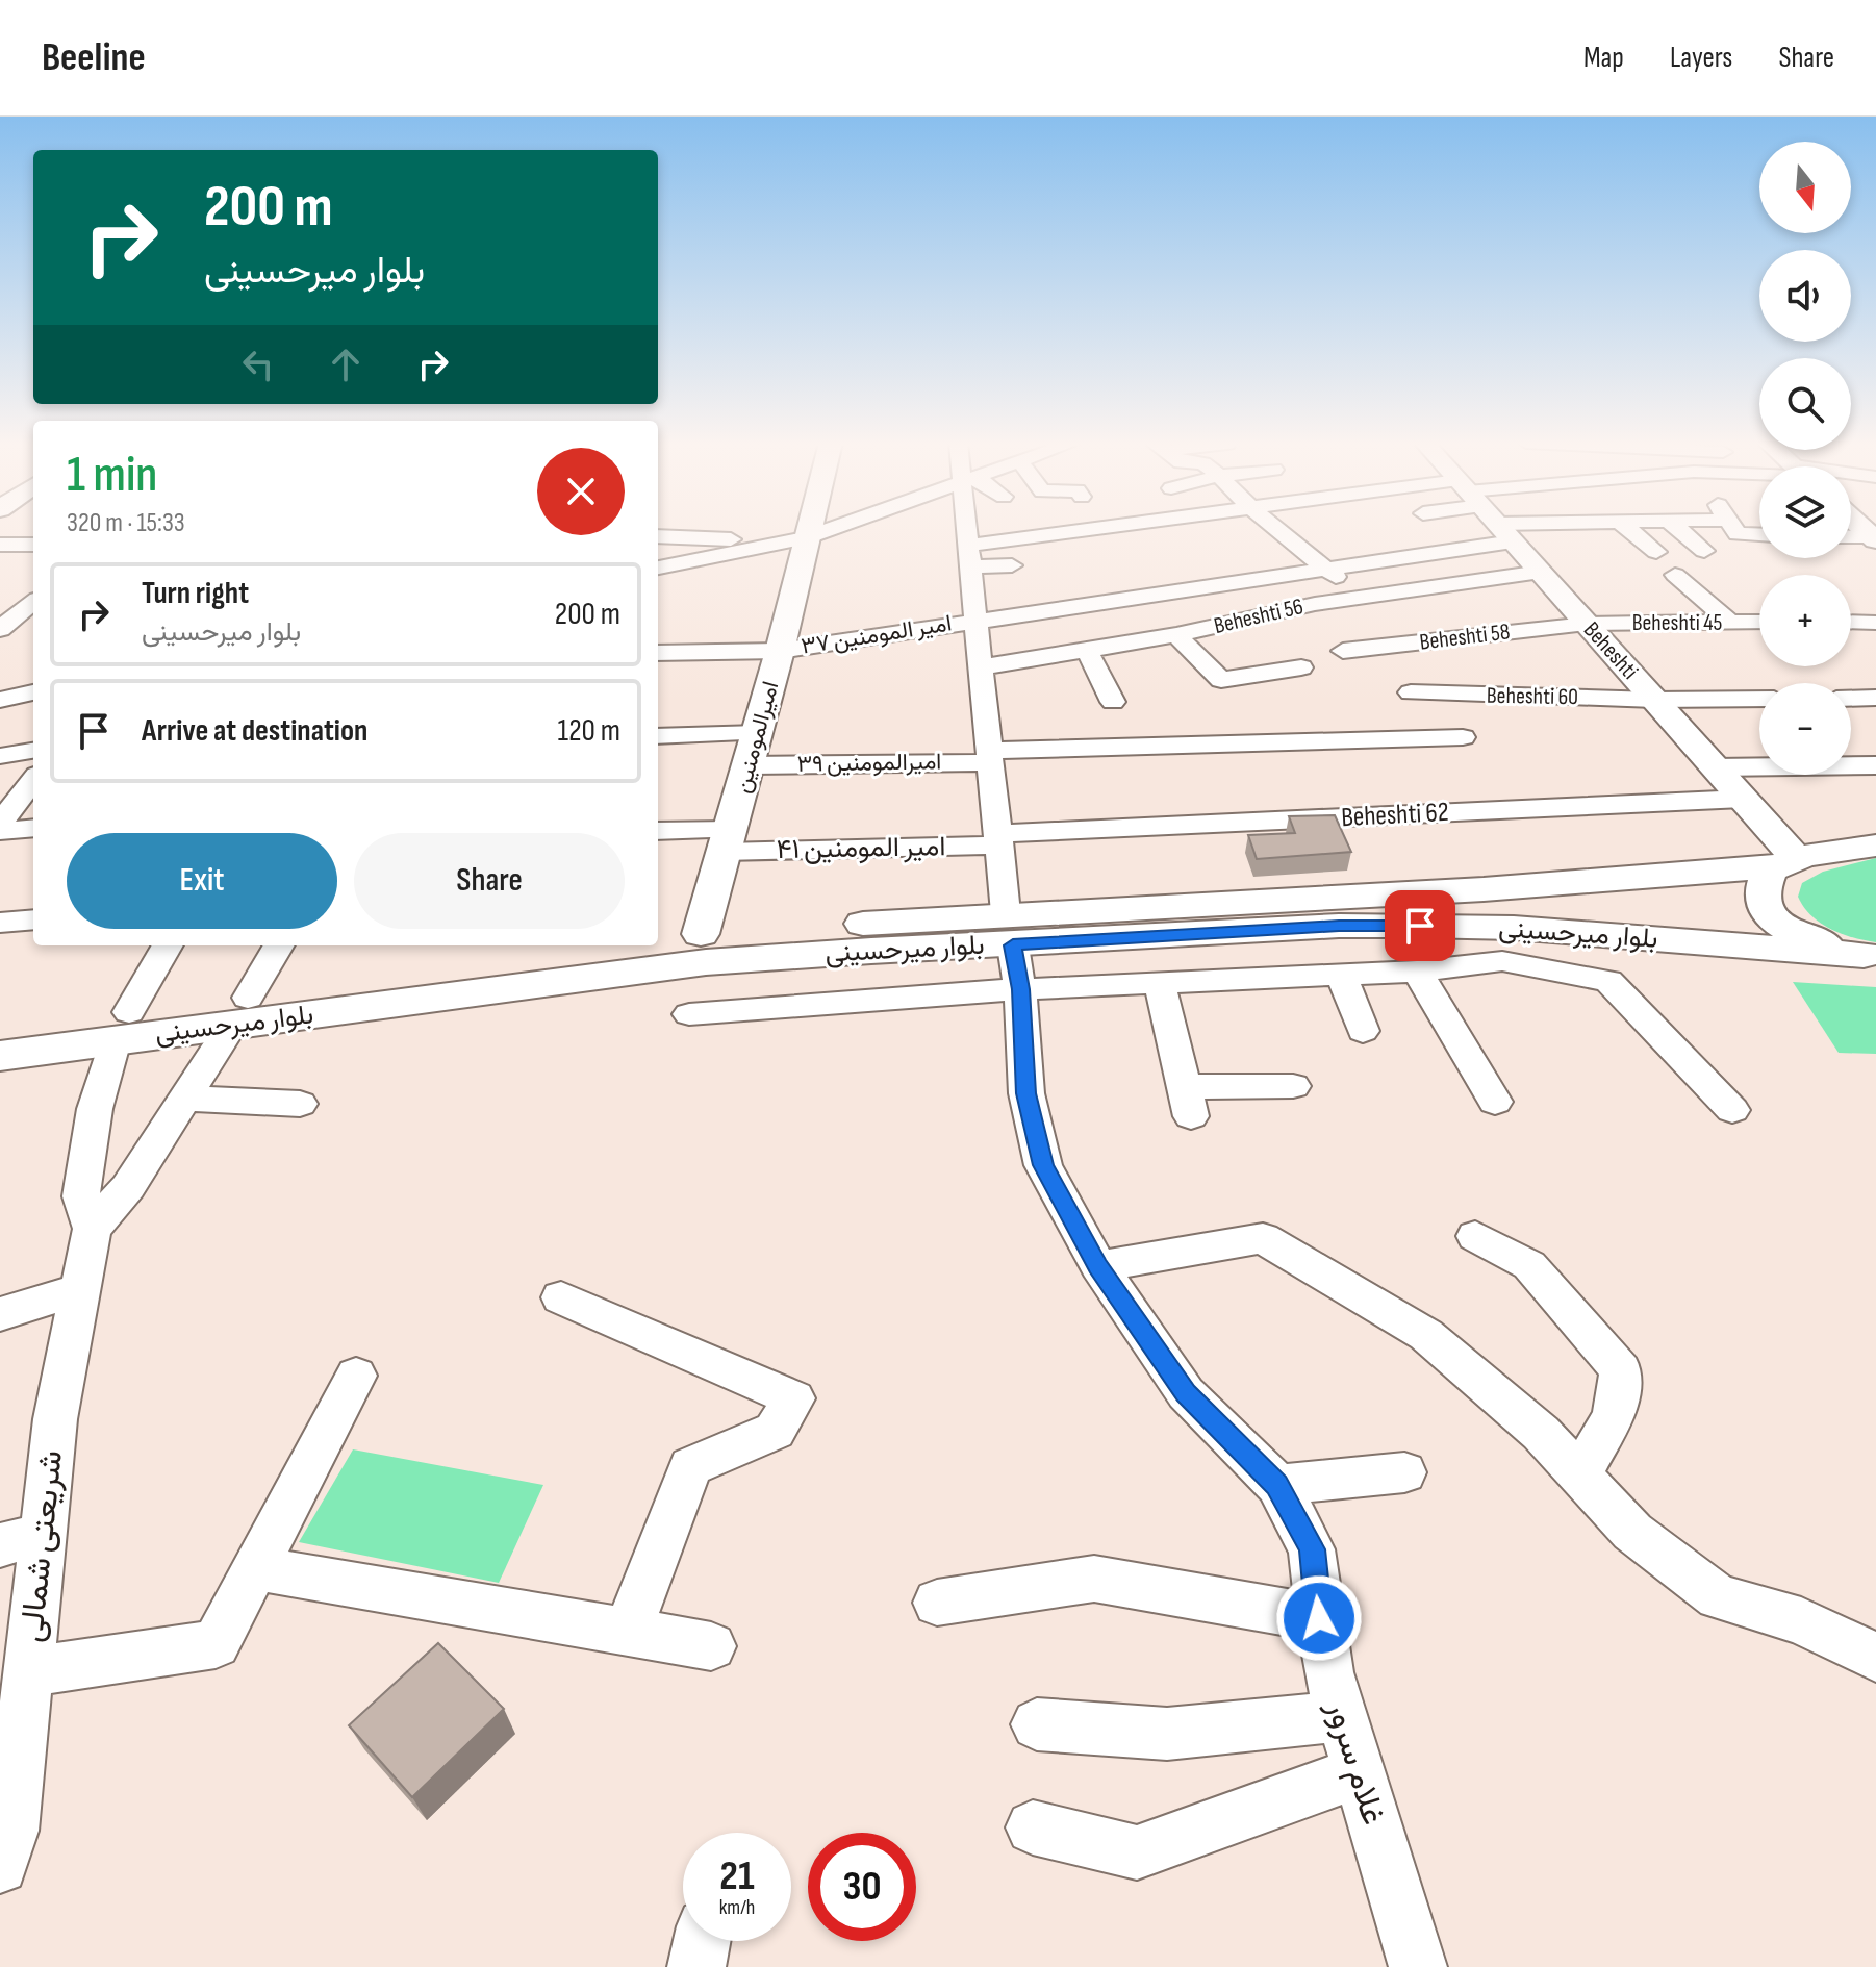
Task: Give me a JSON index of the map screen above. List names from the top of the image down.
{
  "streets": {
    "main road": ["Beheshti", "امیرالمومنین", "بلوار میرحسینی"],
    "street": [
      "Beheshti 56",
      "Beheshti 45",
      "امیر المومنین ۳۷",
      "Beheshti 58",
      "Beheshti 60",
      "امیرالمومنین ۳۹",
      "Beheshti 62",
      "امیر المومنین ۴۱",
      "شریعتی شمالی",
      "غلام سرور"
    ]
  },
  "crossings": [
    ["Beheshti 56", "Beheshti"],
    ["Beheshti 56", "غلام سرور"],
    ["Beheshti 45", "Beheshti 58"],
    ["Beheshti 45", "Beheshti"],
    ["امیر المومنین ۳۷", "امیرالمومنین"],
    ["امیر المومنین ۳۷", "غلام سرور"],
    ["Beheshti 58", "Beheshti"],
    ["Beheshti", "Beheshti 60"],
    ["Beheshti", "Beheshti 62"],
    ["Beheshti", "بلوار میرحسینی"],
    ["امیرالمومنین", "امیرالمومنین ۳۹"],
    ["امیرالمومنین", "امیر المومنین ۴۱"],
    ["امیرالمومنین", "بلوار میرحسینی"],
    ["امیرالمومنین ۳۹", "غلام سرور"],
    ["Beheshti 62", "امیر المومنین ۴۱"],
    ["Beheshti 62", "غلام سرور"],
    ["امیر المومنین ۴۱", "غلام سرور"],
    ["بلوار میرحسینی", "شریعتی شمالی"],
    ["بلوار میرحسینی", "غلام سرور"]
  ],
  "north": "bottom",
  "page": {
    "header": "Beeline",
    "nav": ["Map", "Layers", "Share"],
    "map_buttons": ["+", "−"],
    "turn": ["200 m", "بلوار میرحسینی"],
    "heading": ["1 min", "320 m · 15:33"],
    "list": [
      {
        "name": "Turn right",
        "note": "بلوار میرحسینی",
        "value": "200 m"
      },
      {
        "name": "Arrive at destination",
        "value": "120 m"
      }
    ],
    "buttons": ["Exit", "Share"],
    "speed": "21 km/h",
    "limit": "30"
  }
}
